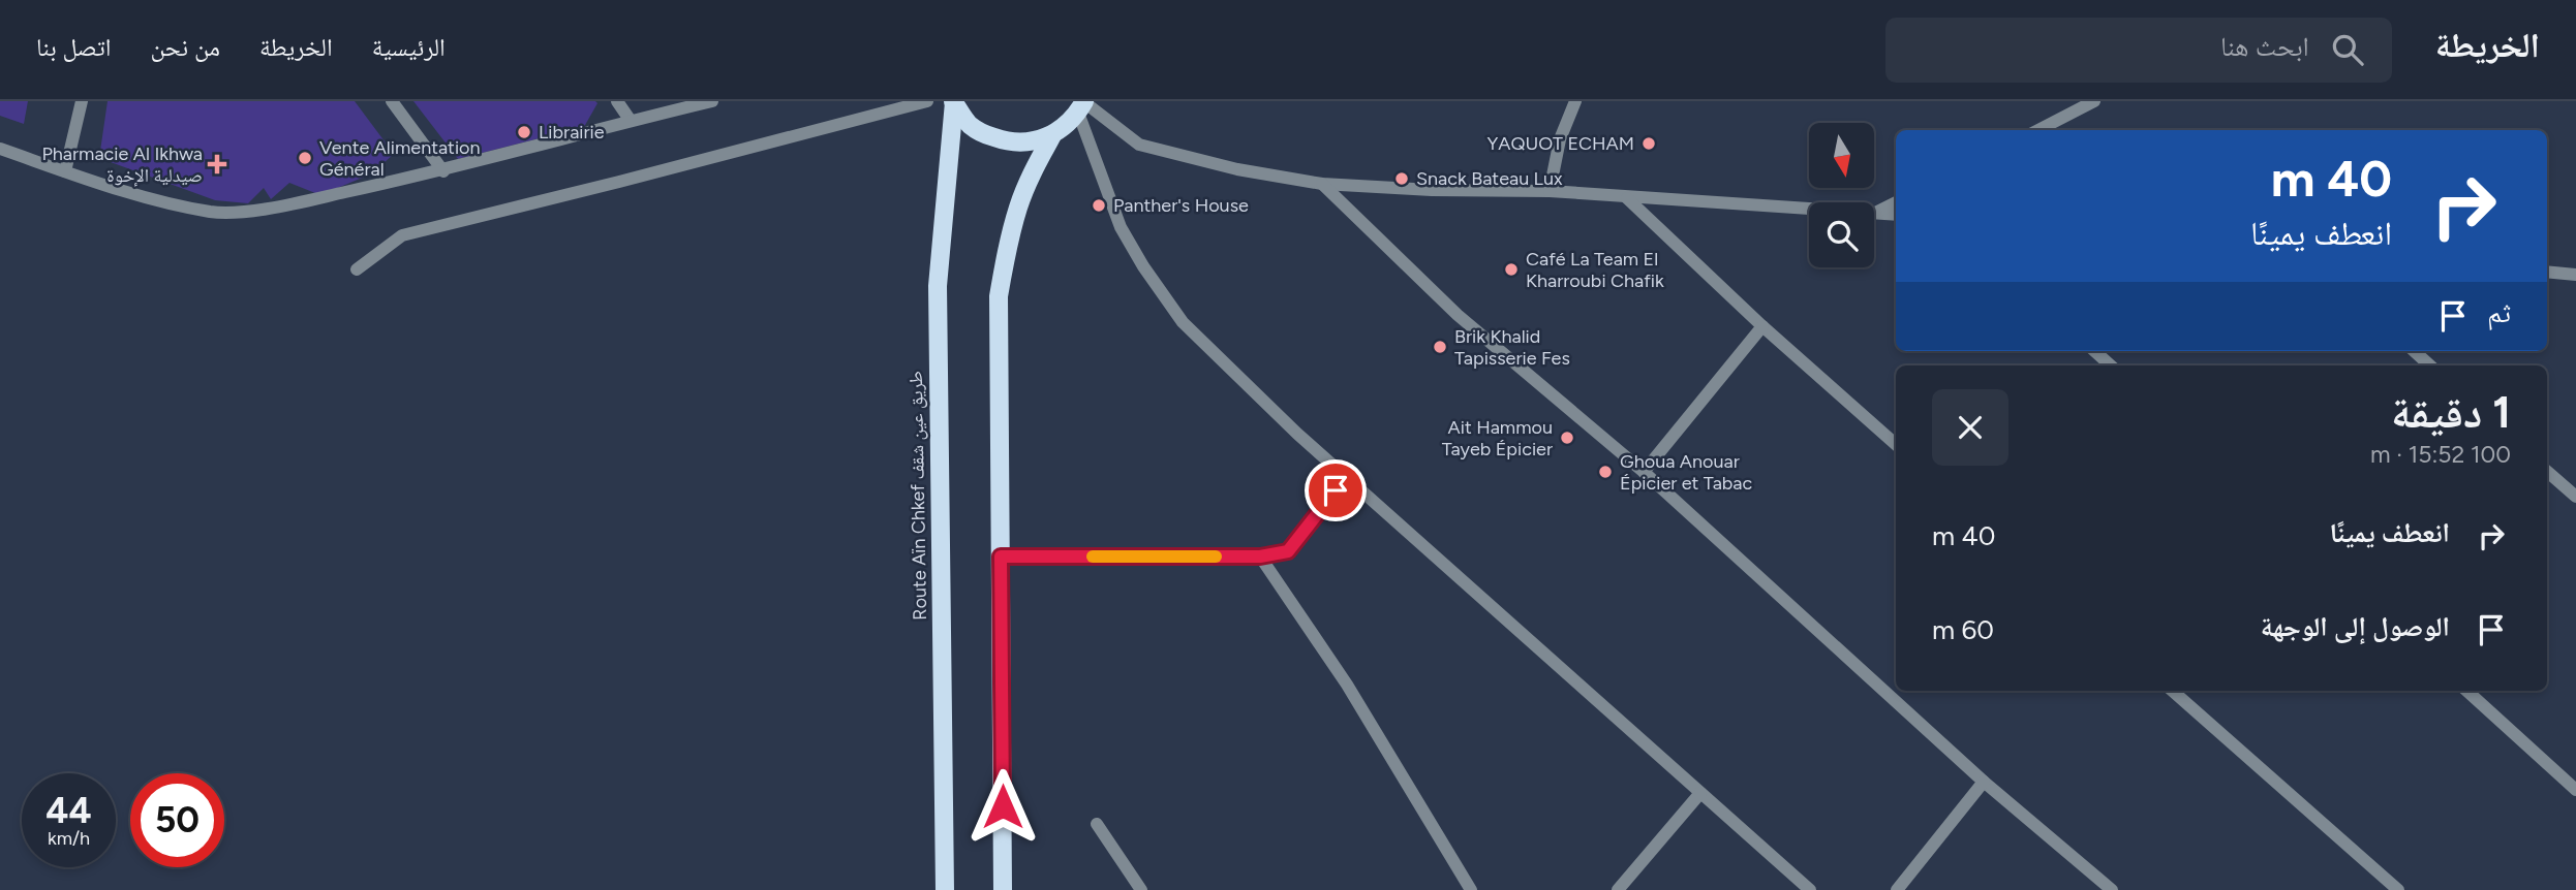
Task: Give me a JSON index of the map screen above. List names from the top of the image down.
{
  "streets": {
    "main road": ["Route Aïn Chkef طريق عين شقف"]
  },
  "places": {
    "other": [
      "Librairie",
      "YAQUOT ECHAM",
      "Vente Alimentation Général",
      "Snack Bateau Lux",
      "Panther's House",
      "Café La Team El Kharroubi Chafik",
      "Brik Khalid Tapisserie Fes",
      "Ait Hammou Tayeb Épicier",
      "Ghoua Anouar Épicier et Tabac"
    ],
    "health": ["Pharmacie Al Ikhwa صيدلية الإخوة"]
  },
  "north": "bottom",
  "page": {
    "header": "الخريطة",
    "search": "ابحث هنا",
    "nav": [
      "الرئيسية",
      "الخريطة",
      "من نحن",
      "اتصل بنا"
    ],
    "turn": ["40 m", "انعطف يمينًا"],
    "then": "ثم",
    "heading": ["1 دقيقة", "100 m · 15:52"],
    "list": [
      {
        "name": "انعطف يمينًا",
        "value": "40 m"
      },
      {
        "name": "الوصول إلى الوجهة",
        "value": "60 m"
      }
    ],
    "speed": "44 km/h",
    "limit": "50"
  }
}
